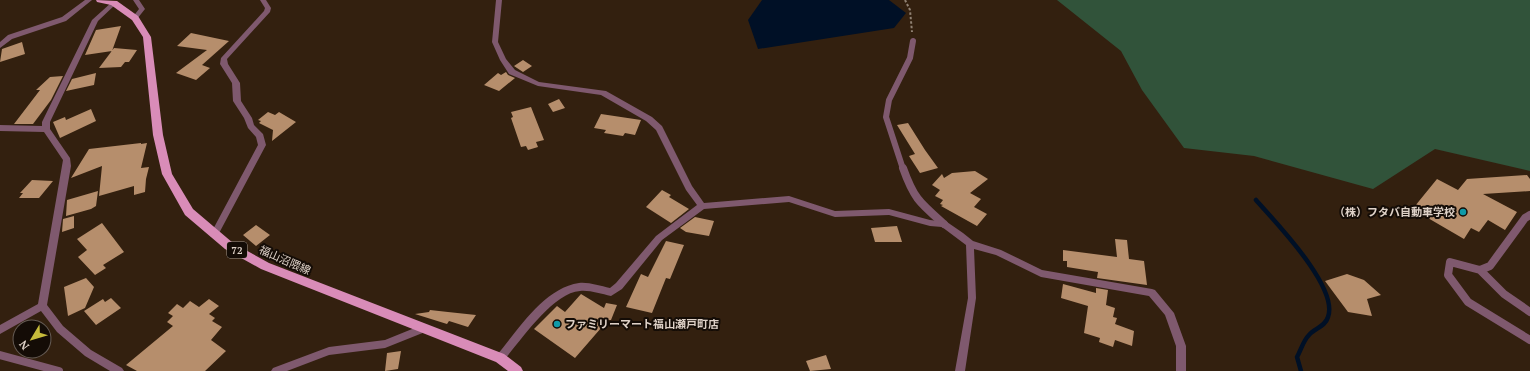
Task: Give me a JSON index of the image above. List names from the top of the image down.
{
  "streets": {
    "main road": ["72", "福山沼隈線"]
  },
  "places": ["（株）フタバ自動車学校", "ファミリーマート福山瀬戸町店"],
  "north": "bottom left"
}
